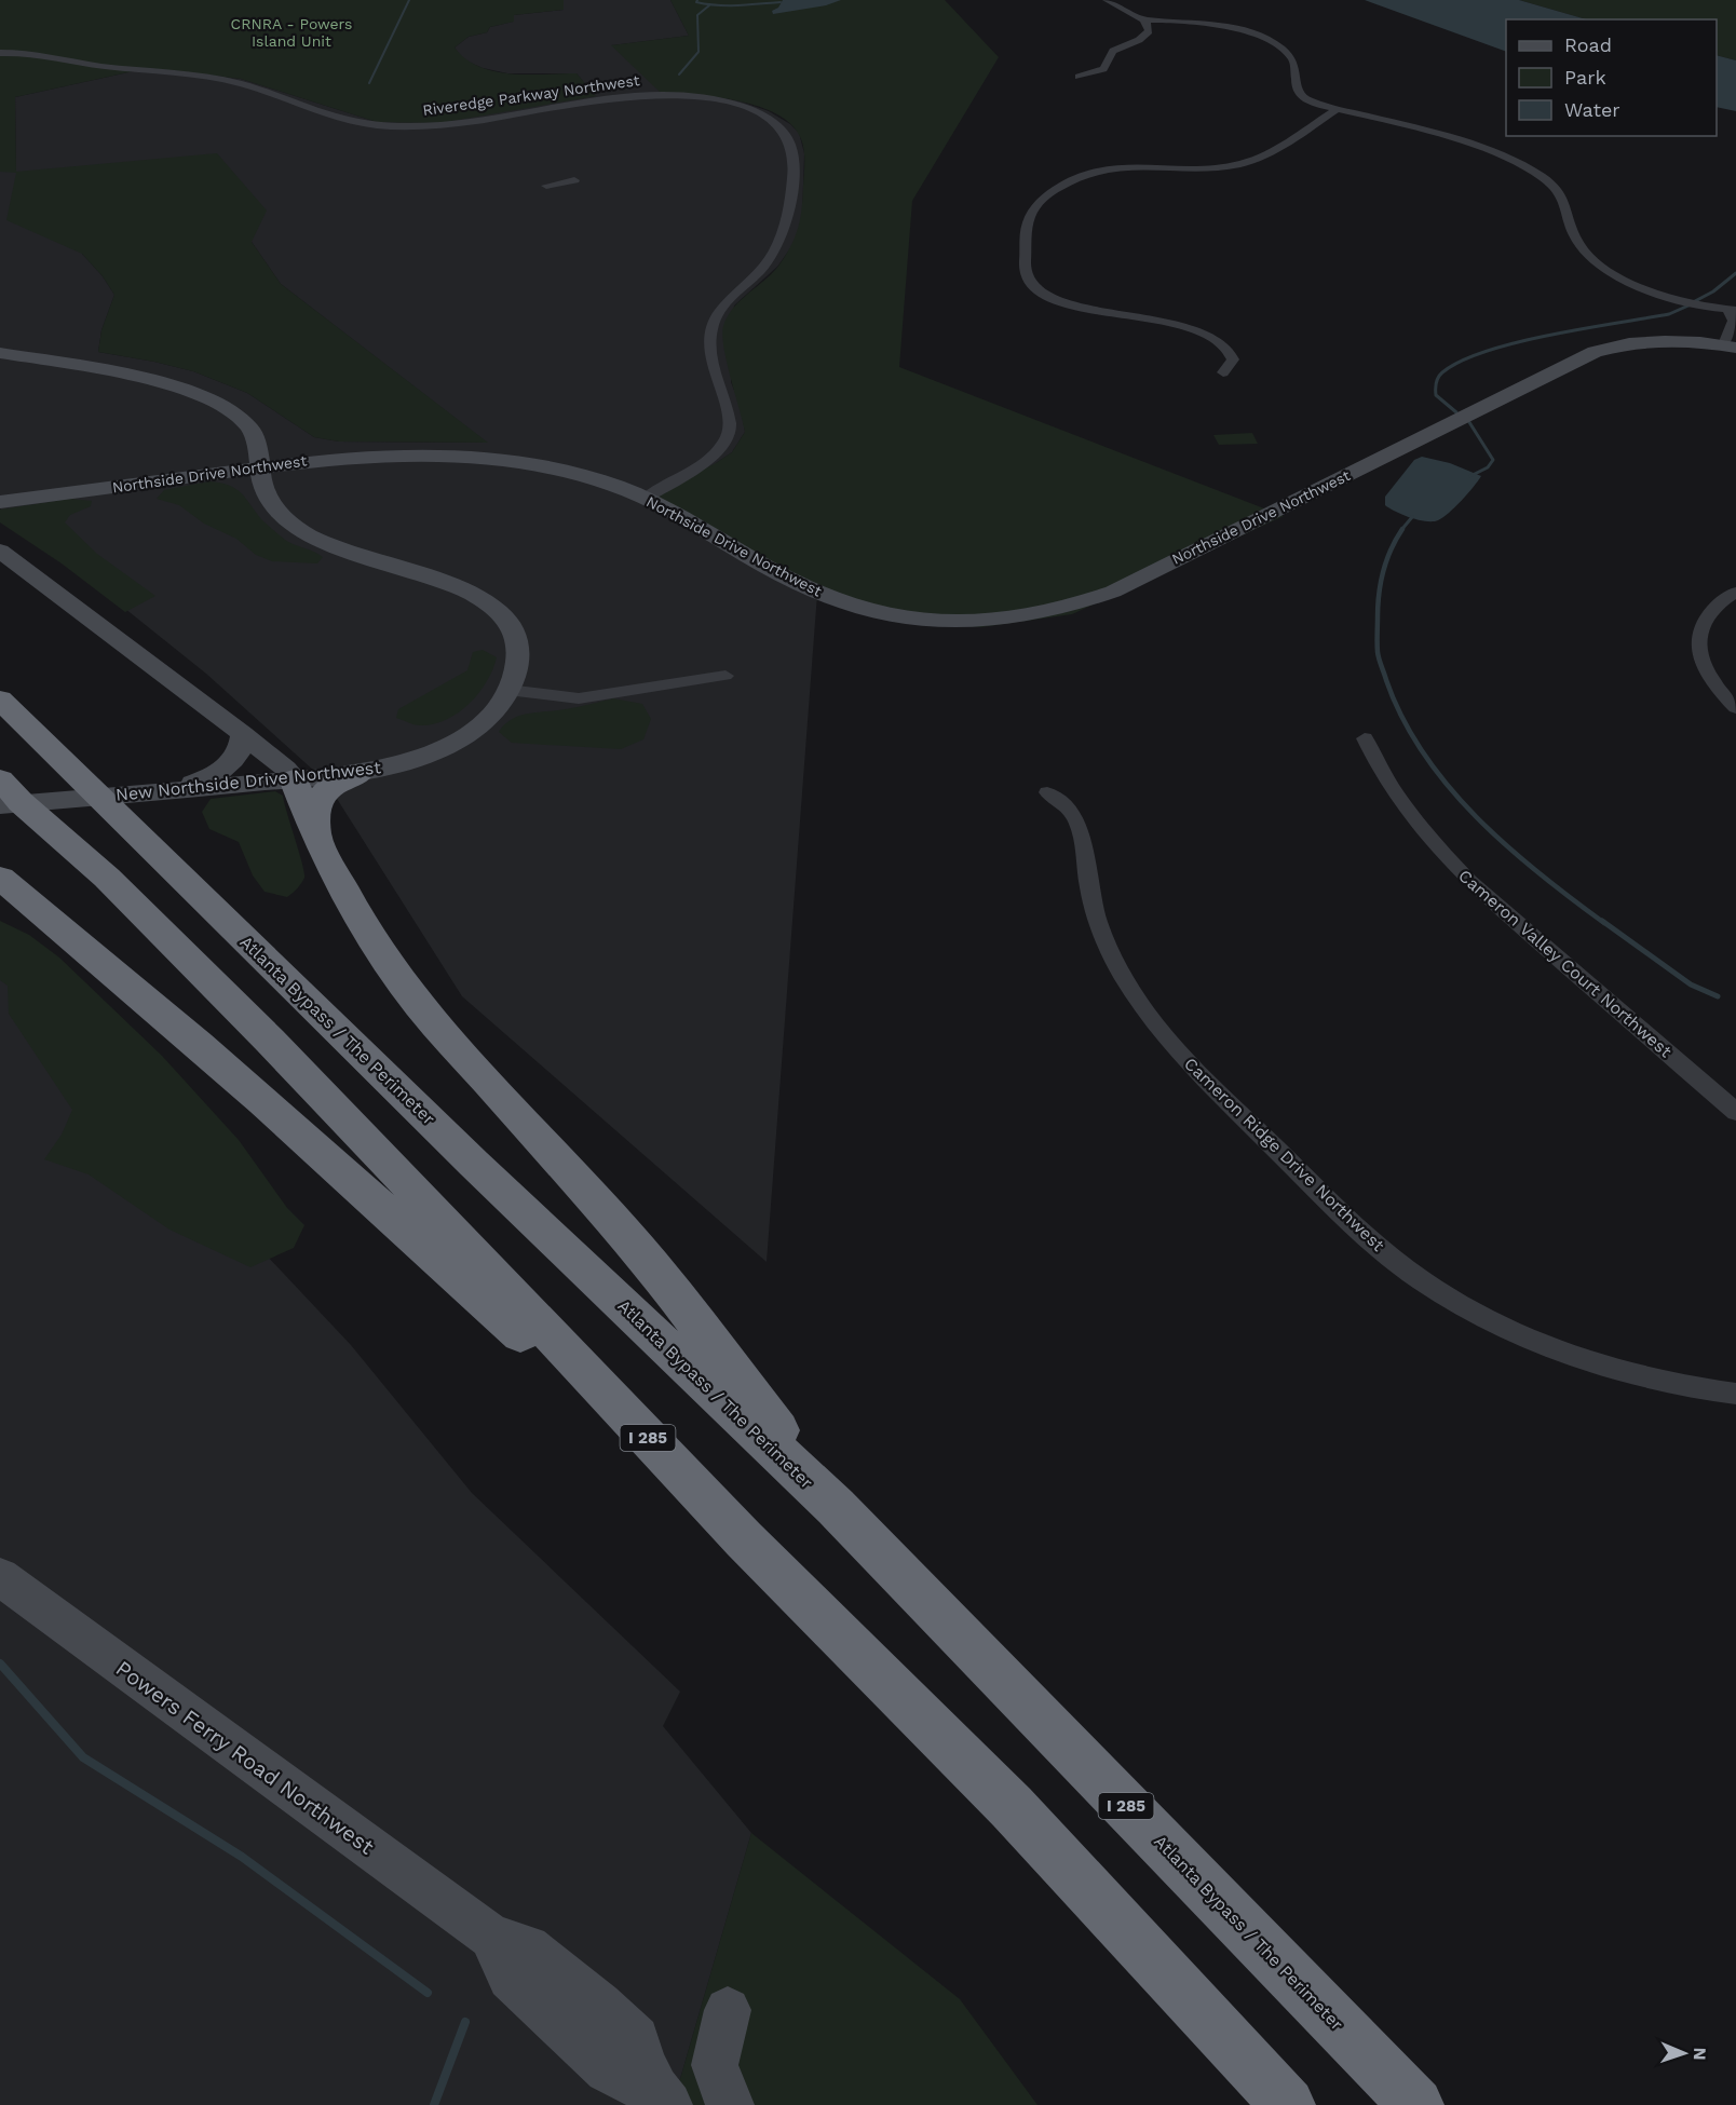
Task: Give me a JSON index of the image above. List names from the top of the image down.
{
  "streets": {
    "highway": ["Atlanta Bypass / The Perimeter", "I 285"],
    "street": [
      "Riveredge Parkway Northwest",
      "Northside Drive Northwest",
      "New Northside Drive Northwest",
      "Cameron Valley Court Northwest",
      "Cameron Ridge Drive Northwest",
      "Powers Ferry Road Northwest"
    ]
  },
  "crossings": [
    ["Riveredge Parkway Northwest", "Northside Drive Northwest"],
    ["Northside Drive Northwest", "New Northside Drive Northwest"]
  ],
  "parks": ["CRNRA - Powers Island Unit"],
  "legend": ["Road", "Park", "Water"],
  "north": "right"
}
